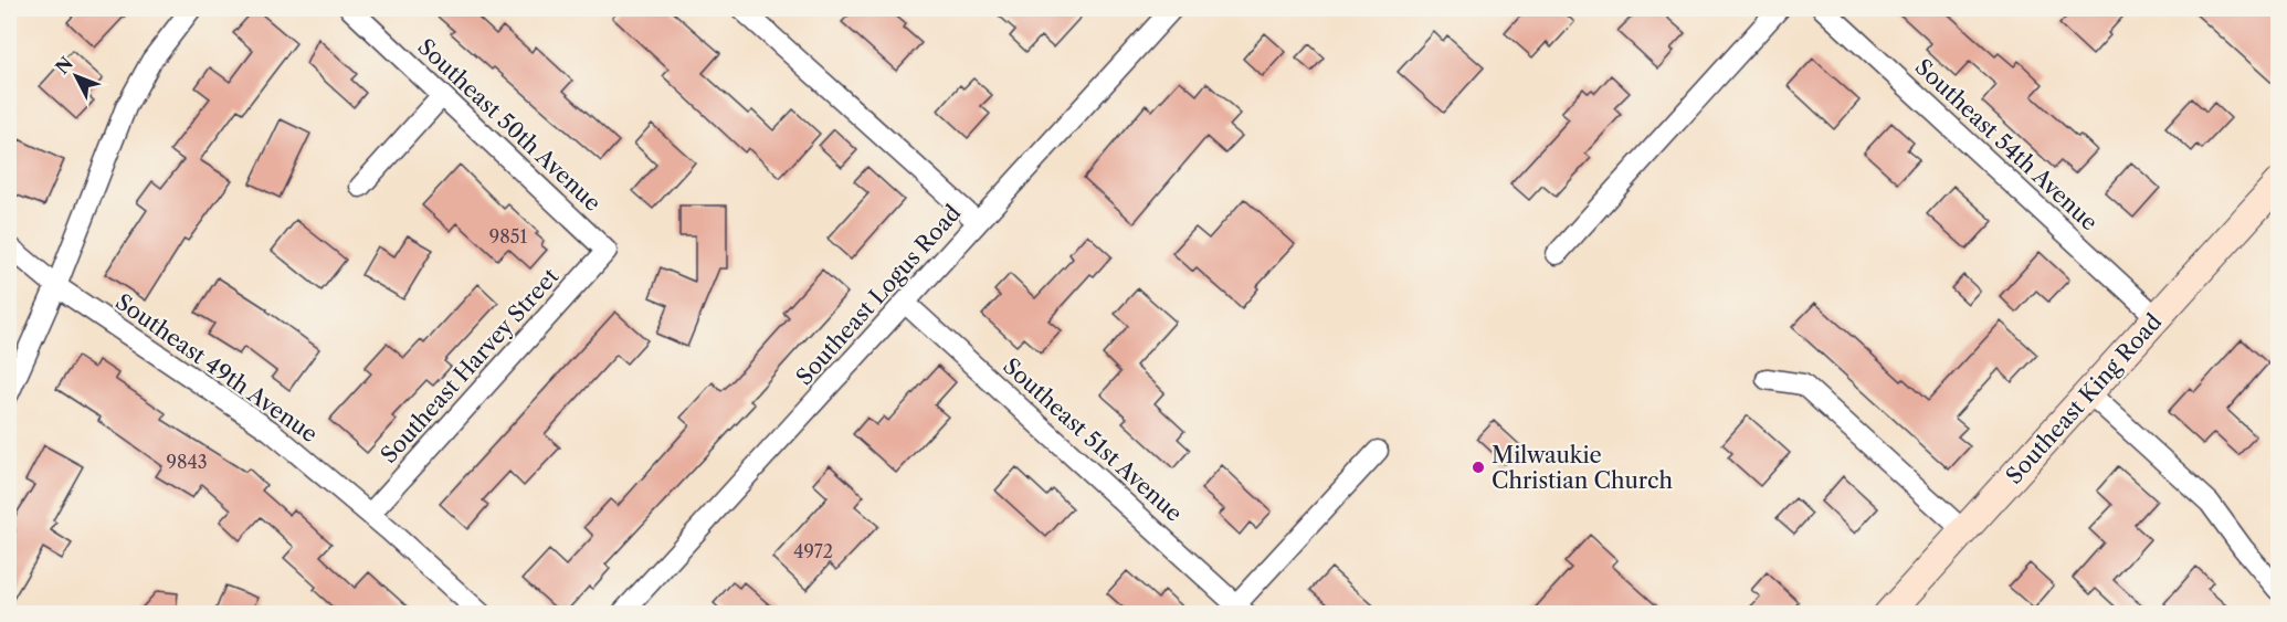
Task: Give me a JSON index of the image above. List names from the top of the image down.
{
  "streets": {
    "main road": ["Southeast King Road"],
    "street": [
      "Southeast 50th Avenue",
      "Southeast 54th Avenue",
      "Southeast Logus Road",
      "Southeast Harvey Street",
      "Southeast 49th Avenue",
      "Southeast 51st Avenue"
    ]
  },
  "crossings": [
    ["Southeast 50th Avenue", "Southeast Harvey Street"],
    ["Southeast 54th Avenue", "Southeast King Road"],
    ["Southeast Logus Road", "Southeast 51st Avenue"],
    ["Southeast Harvey Street", "Southeast 49th Avenue"]
  ],
  "places": ["Milwaukie Christian Church"],
  "house_numbers": ["9851", "9843", "4972"],
  "north": "top left"
}
